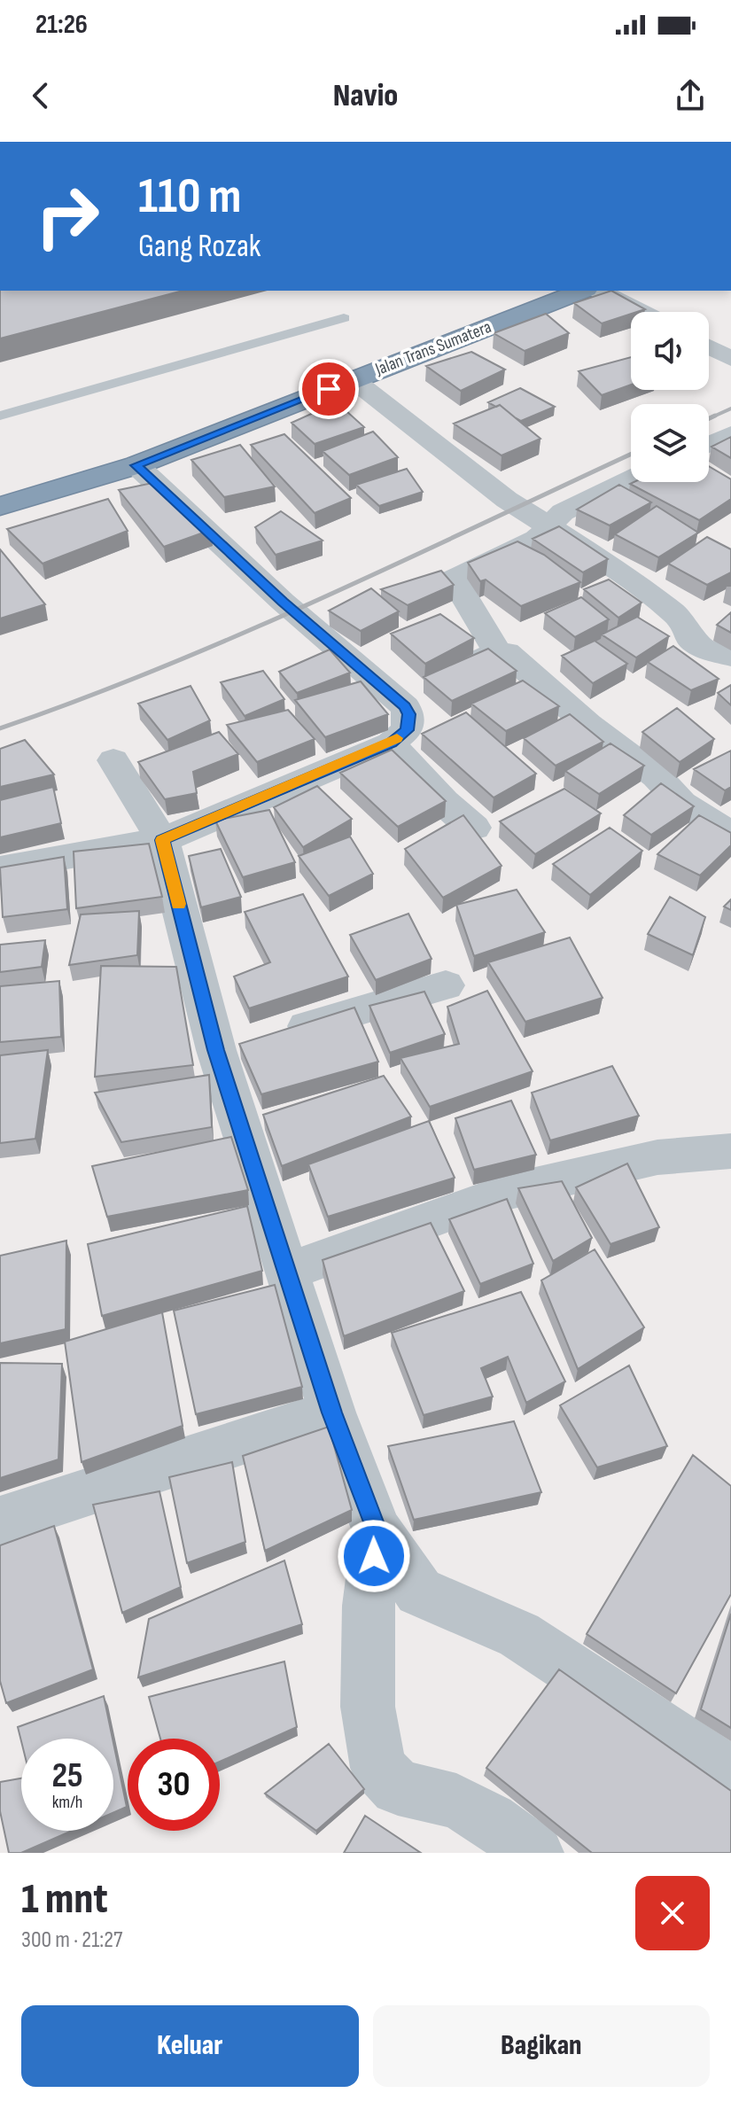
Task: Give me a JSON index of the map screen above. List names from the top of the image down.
{
  "streets": {
    "highway": ["Jalan Trans Sumatera"]
  },
  "page": {
    "status": "21:26",
    "header": "Navio",
    "turn": ["110 m", "Gang Rozak"],
    "speed": "25 km/h",
    "limit": "30",
    "heading": ["1 mnt", "300 m · 21:27"],
    "buttons": ["Keluar", "Bagikan"]
  }
}
